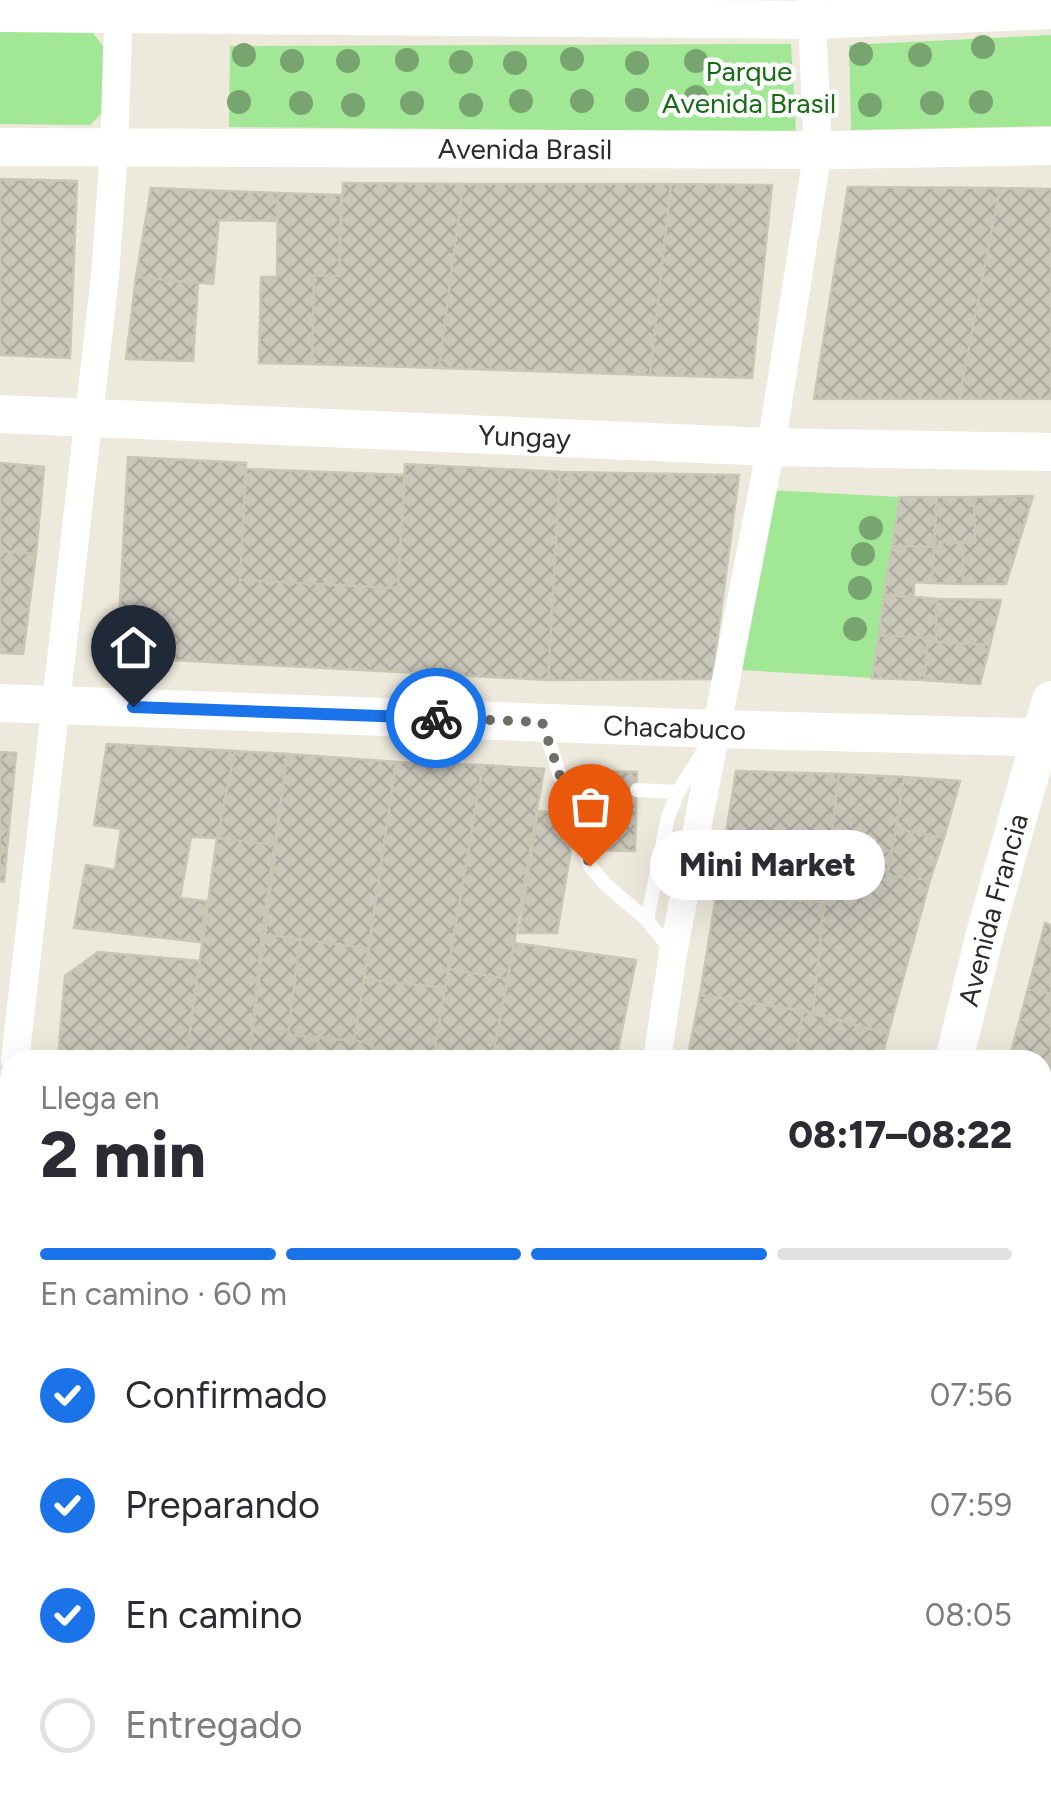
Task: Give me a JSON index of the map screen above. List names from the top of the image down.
{
  "streets": {
    "main road": [
      "Avenida Brasil",
      "Yungay",
      "Chacabuco",
      "Avenida Francia"
    ]
  },
  "crossings": [
    ["Chacabuco", "Avenida Francia"]
  ],
  "parks": ["Parque Avenida Brasil"],
  "places": ["Mini Market"],
  "page": {
    "bubble": "Mini Market",
    "heading": ["2 min", "Llega en", "08:17–08:22"],
    "bar": "En camino · 60 m",
    "list": [
      ["Confirmado", "07:56"],
      ["Preparando", "07:59"],
      ["En camino", "08:05"],
      "Entregado"
    ]
  }
}
